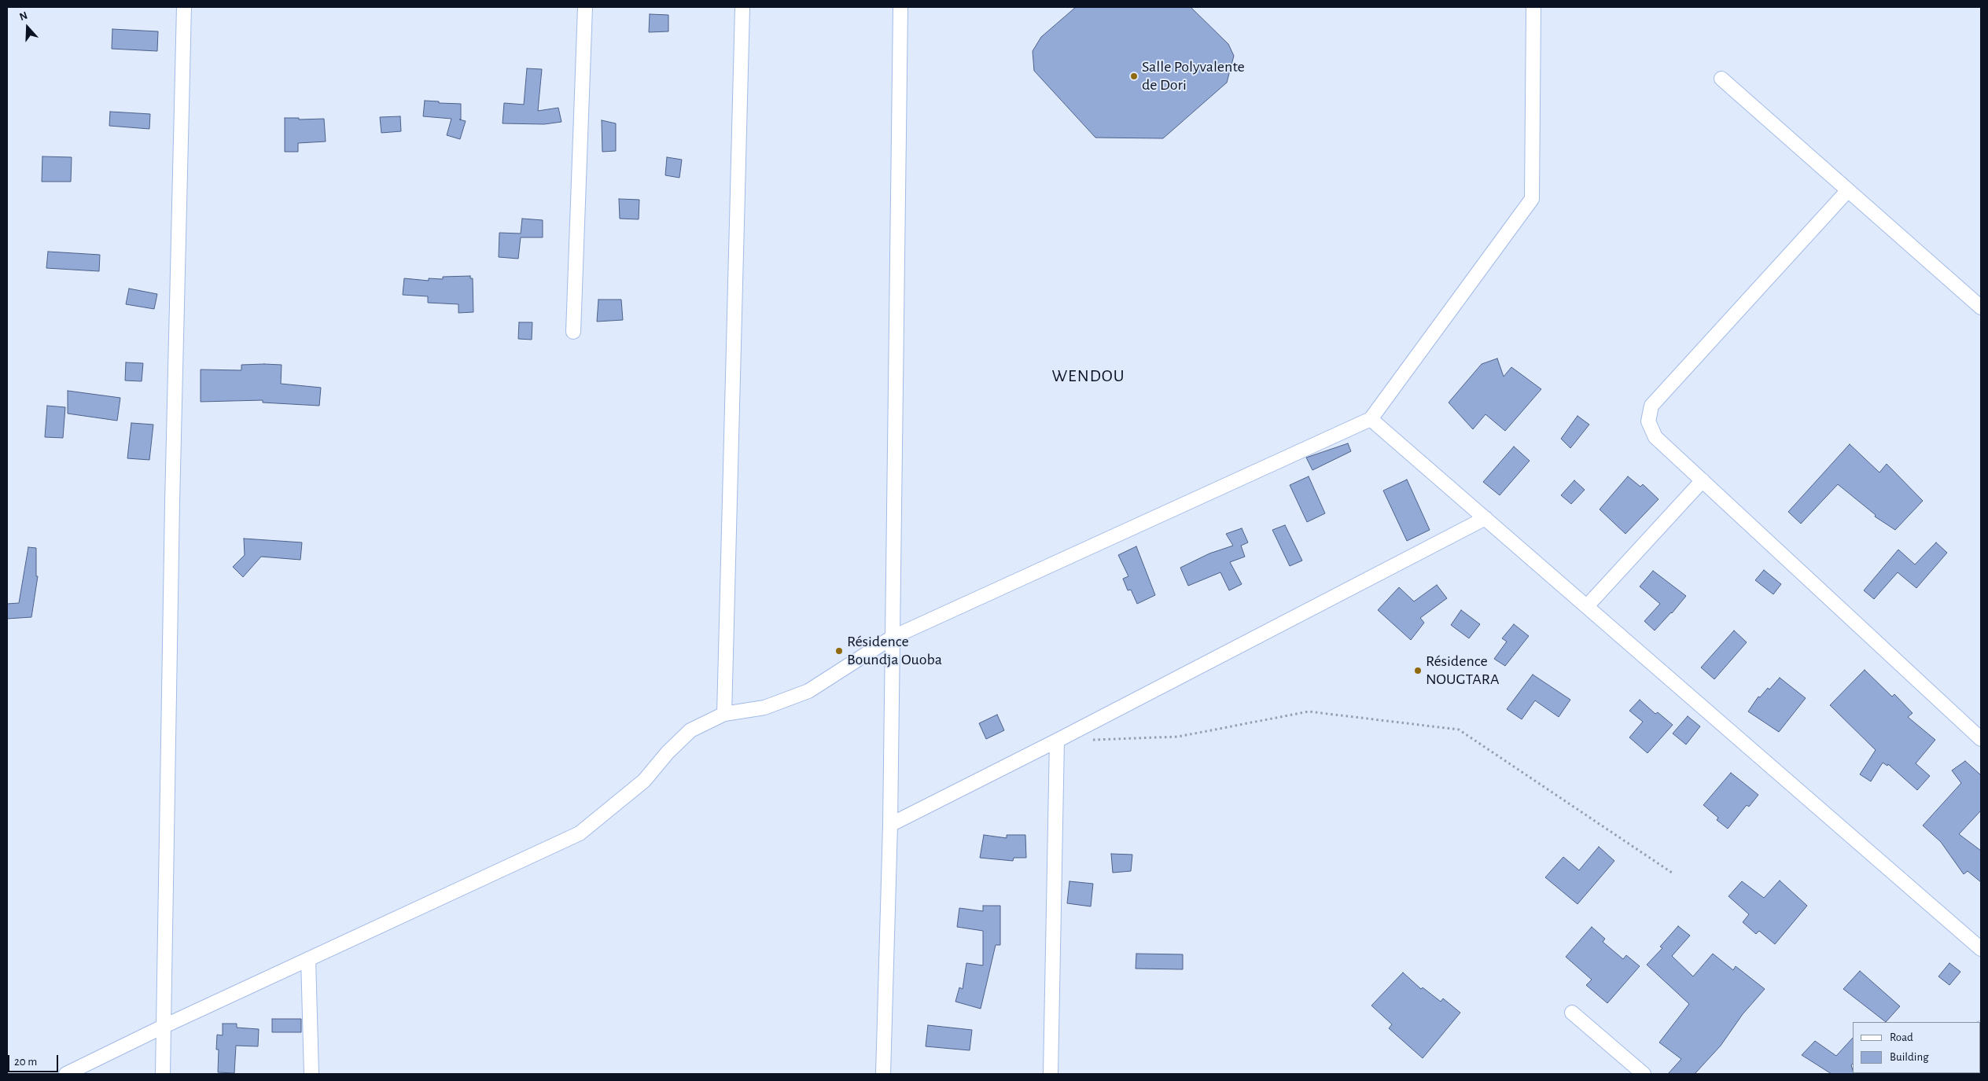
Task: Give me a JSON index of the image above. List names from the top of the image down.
{
  "districts": ["WENDOU"],
  "places": ["Salle Polyvalente de Dori", "Résidence Boundja Ouoba", "Résidence NOUGTARA"],
  "legend": ["Road", "Building"],
  "scale_bar": "20 m",
  "north": "top"
}
